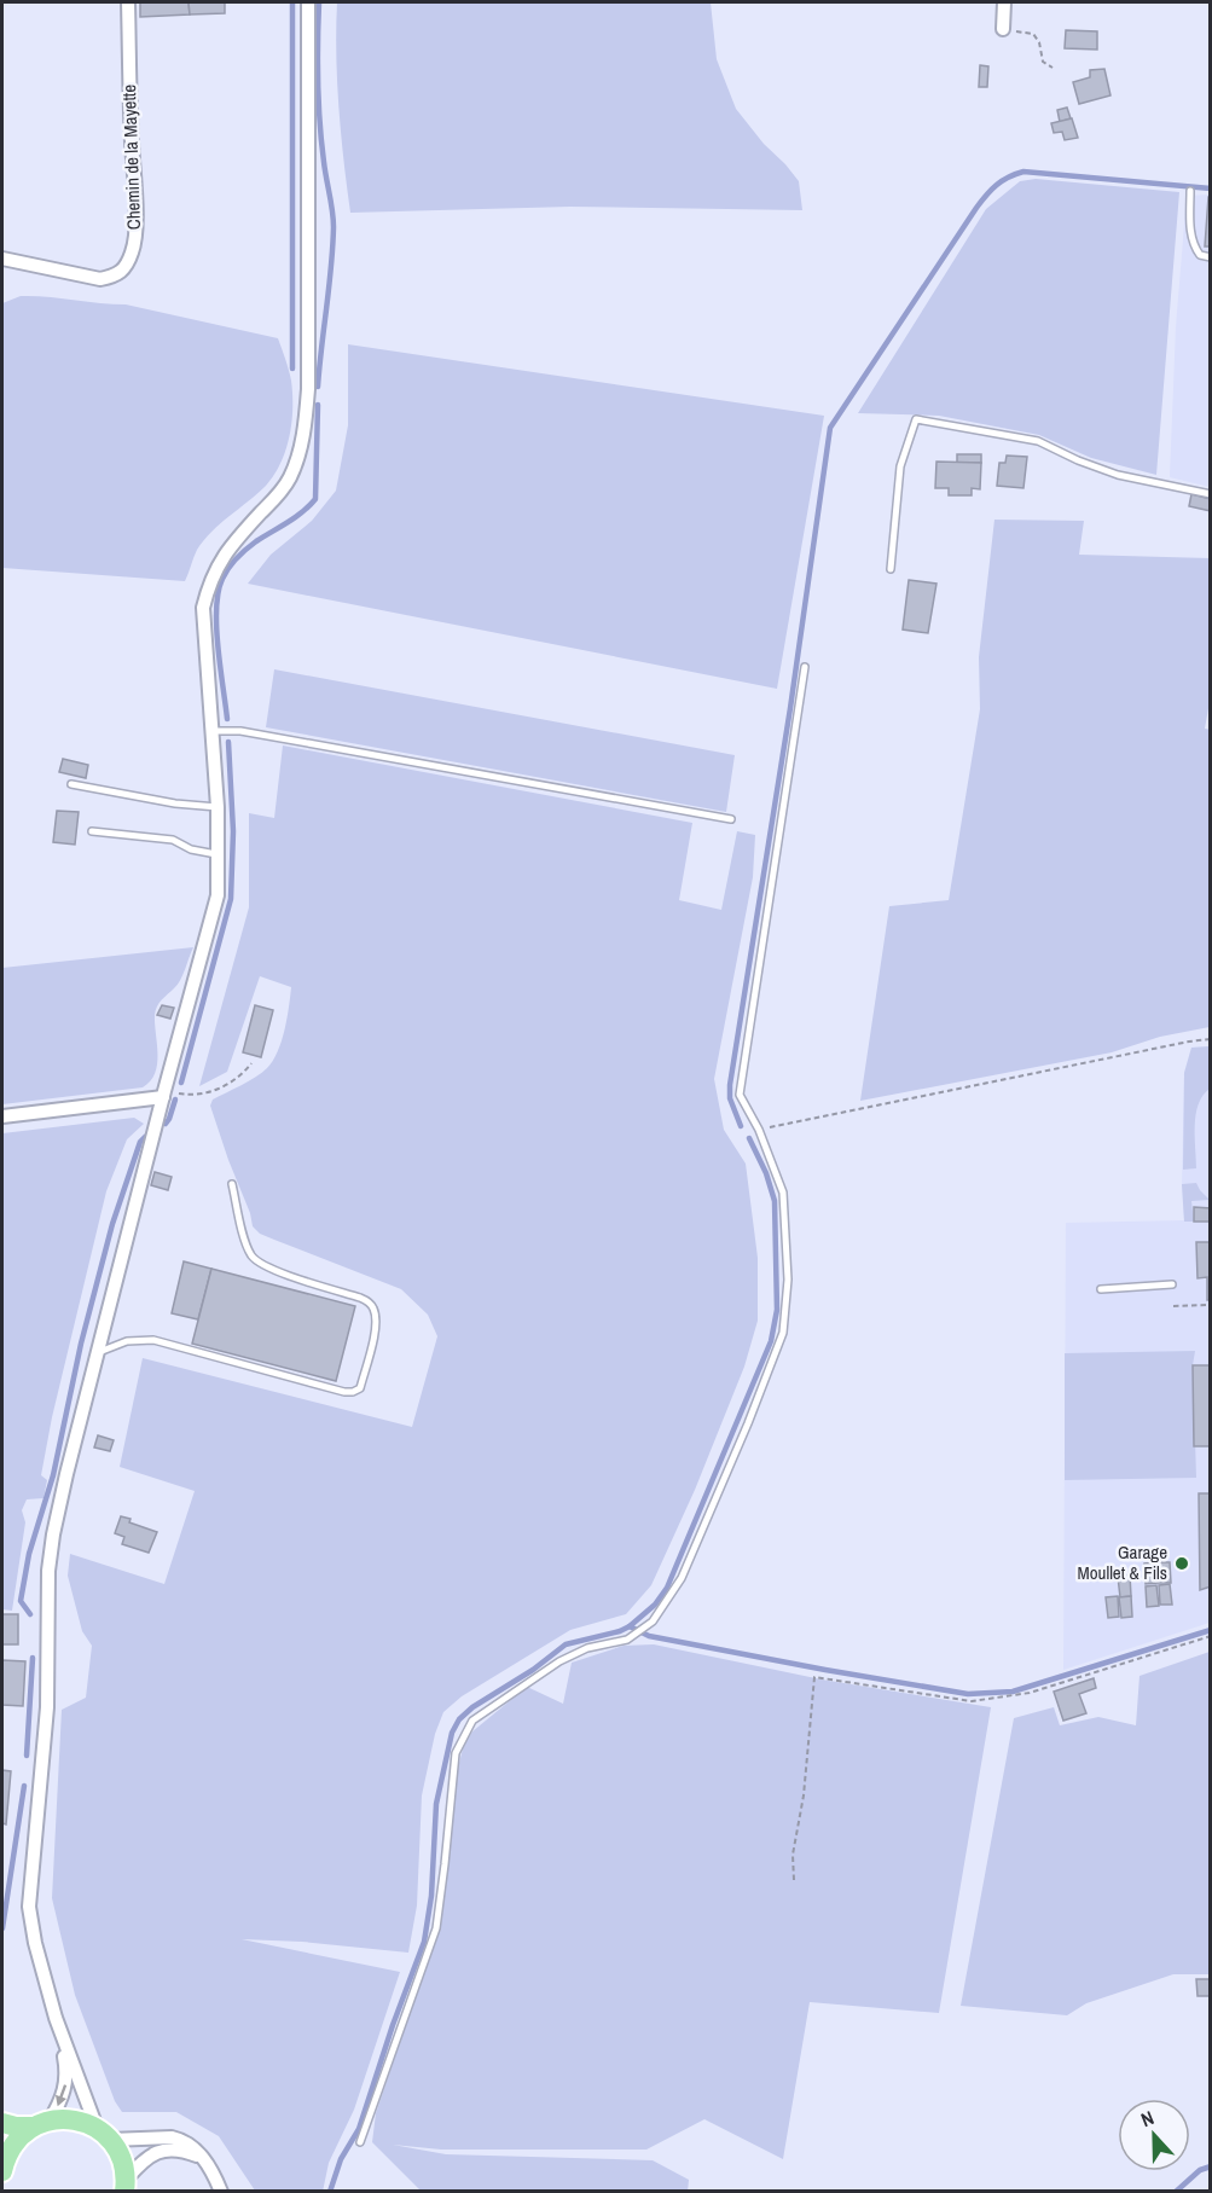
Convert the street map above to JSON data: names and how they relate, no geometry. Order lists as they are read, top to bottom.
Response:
{
  "streets": {
    "street": ["Chemin de la Mayette"]
  },
  "places": ["Garage Moullet & Fils"],
  "north": "top"
}
